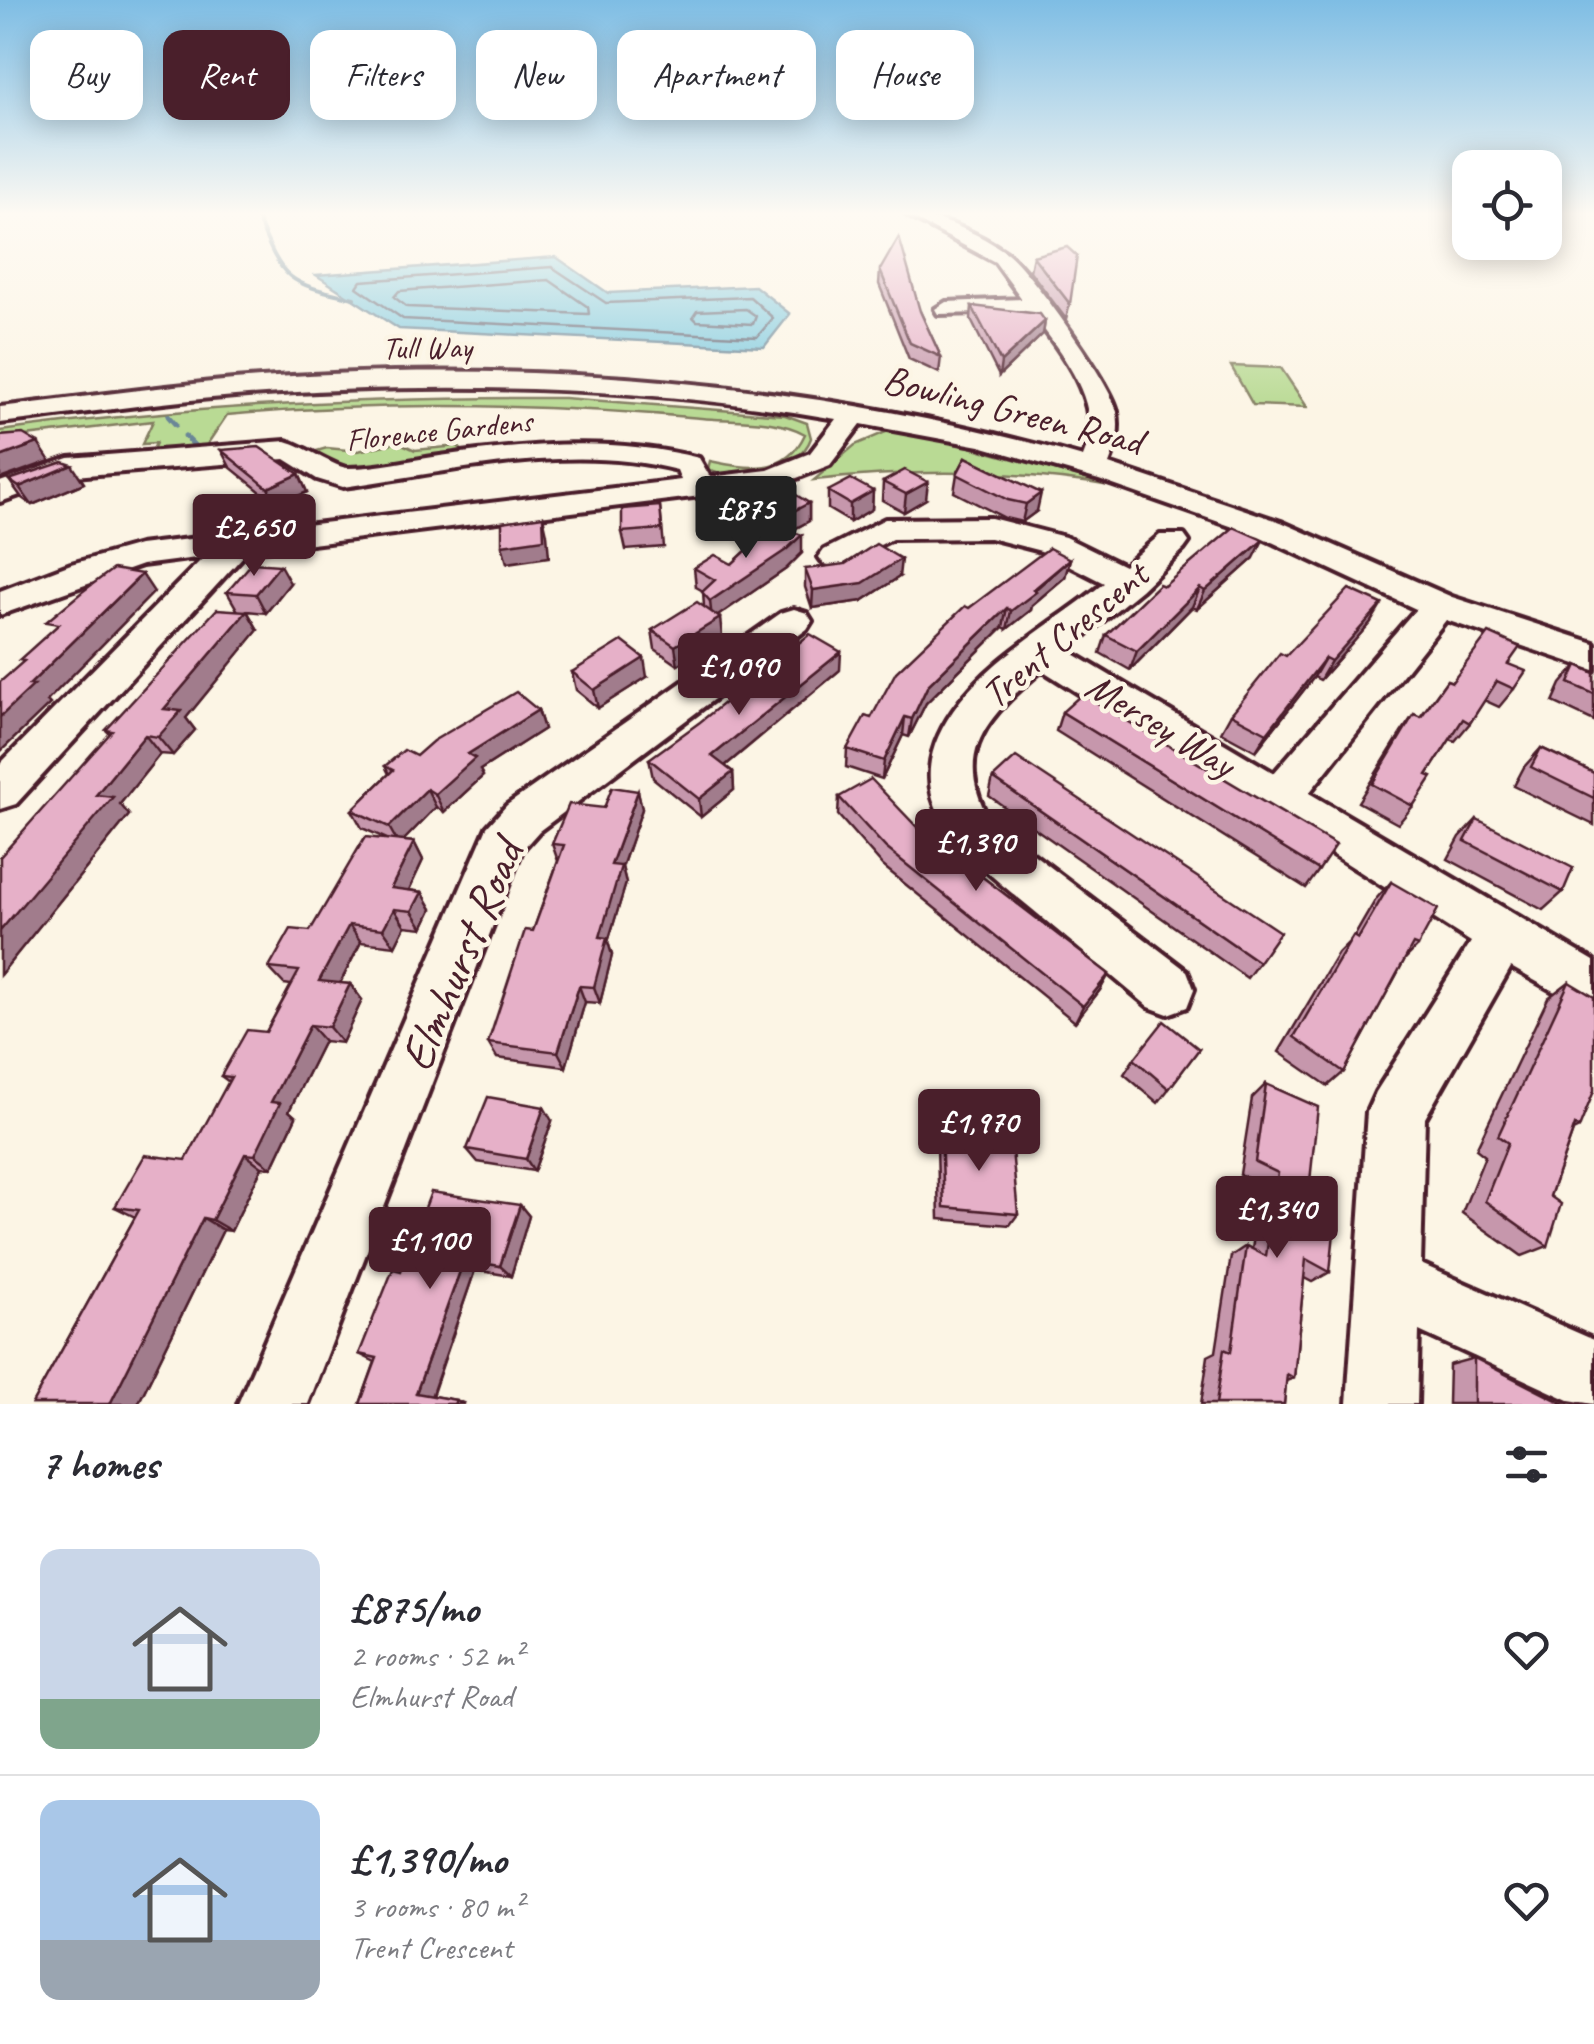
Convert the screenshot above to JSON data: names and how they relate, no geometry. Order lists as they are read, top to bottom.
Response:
{
  "streets": {
    "street": [
      "Tull Way",
      "Bowling Green Road",
      "Florence Gardens",
      "Trent Crescent",
      "Mersey Way",
      "Elmhurst Road"
    ]
  },
  "crossings": [
    ["Tull Way", "Bowling Green Road"],
    ["Bowling Green Road", "Florence Gardens"],
    ["Bowling Green Road", "Mersey Way"],
    ["Trent Crescent", "Mersey Way"]
  ],
  "page": {
    "chip": [
      "Buy",
      "Rent",
      "Filters",
      "New",
      "Apartment",
      "House"
    ],
    "price": [
      "£875",
      "£2,650",
      "£1,090",
      "£1,390",
      "£1,970",
      "£1,340",
      "£1,100"
    ],
    "heading": "7 homes",
    "list": [
      {
        "name": "£875/mo",
        "note": "2 rooms · 52 m² · Elmhurst Road"
      },
      {
        "name": "£1,390/mo",
        "note": "3 rooms · 80 m² · Trent Crescent"
      }
    ]
  }
}
